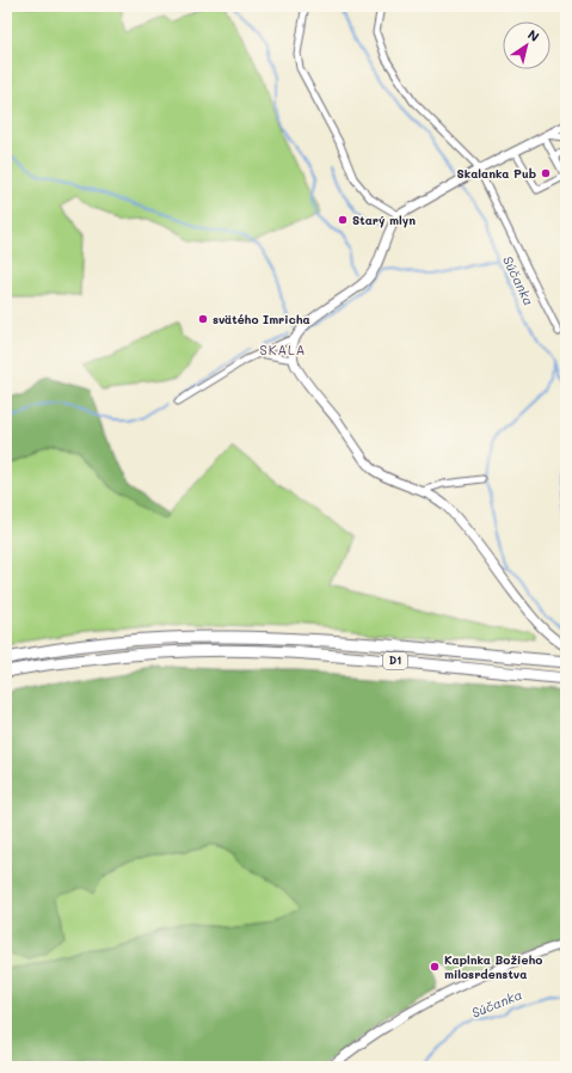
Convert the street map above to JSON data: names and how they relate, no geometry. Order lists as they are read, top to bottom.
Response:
{
  "streets": {
    "highway": ["D1"]
  },
  "districts": ["SKALA"],
  "water": ["Súčanka"],
  "places": [
    "Skalanka Pub",
    "Starý mlyn",
    "svätého Imricha",
    "Kaplnka Božieho milosrdenstva"
  ],
  "north": "top right"
}
